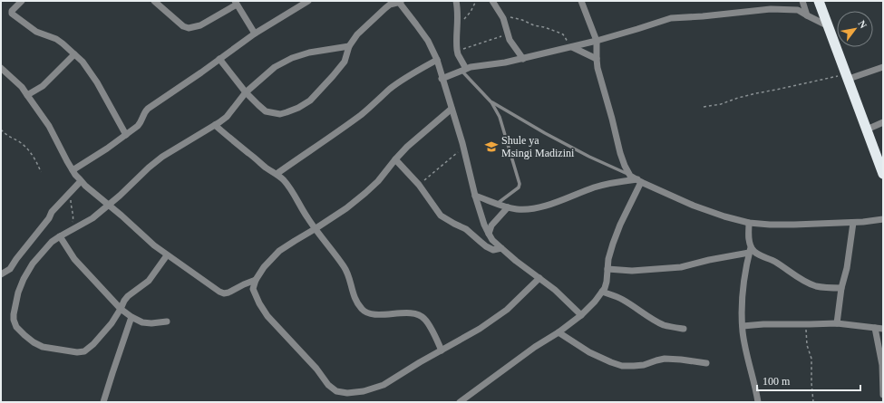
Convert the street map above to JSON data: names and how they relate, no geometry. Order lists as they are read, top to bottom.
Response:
{
  "places": {
    "school or university": ["Shule ya Msingi Madizini"]
  },
  "scale_bar": "100 m",
  "north": "top right"
}
